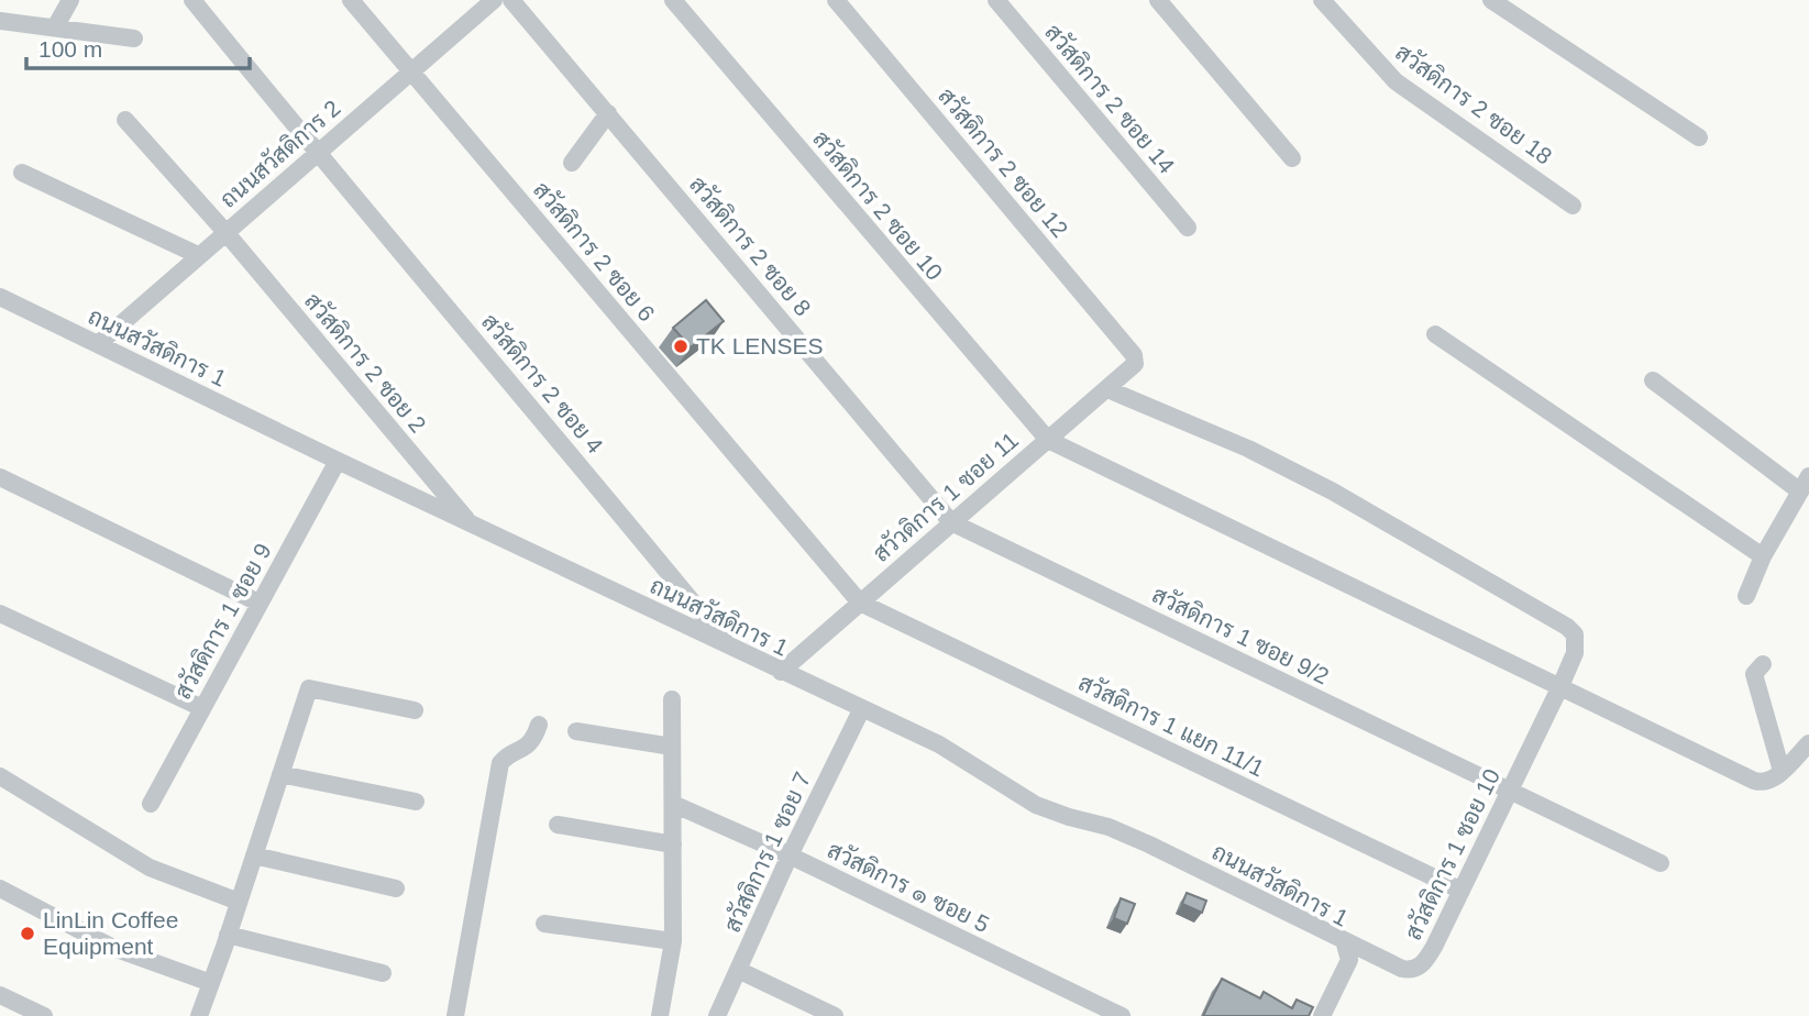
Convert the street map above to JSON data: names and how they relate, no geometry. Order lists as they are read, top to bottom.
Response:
{
  "streets": {
    "street": [
      "สวัสดิการ 2 ซอย 14",
      "สวัสดิการ 2 ซอย 18",
      "ถนนสวัสดิการ 2",
      "สวัสดิการ 2 ซอย 12",
      "สวัสดิการ 2 ซอย 10",
      "สวัสดิการ 2 ซอย 8",
      "สวัสดิการ 2 ซอย 6",
      "ถนนสวัสดิการ 1",
      "สวัสดิการ 2 ซอย 2",
      "สวัสดิการ 2 ซอย 4",
      "สวัวดิการ 1 ซอย 11",
      "สวัสดิการ 1 ซอย 9",
      "สวัสดิการ 1 ซอย 9/2",
      "สวัสดิการ 1 แยก 11/1",
      "สวัสดิการ 1 ซอย 7",
      "สวัสดิการ 1 ซอย 10",
      "สวัสดิการ ๑ ซอย 5"
    ]
  },
  "crossings": [
    ["ถนนสวัสดิการ 2", "สวัสดิการ 2 ซอย 6"],
    ["ถนนสวัสดิการ 2", "ถนนสวัสดิการ 1"],
    ["ถนนสวัสดิการ 2", "สวัสดิการ 2 ซอย 2"],
    ["ถนนสวัสดิการ 2", "สวัสดิการ 2 ซอย 4"],
    ["สวัสดิการ 2 ซอย 12", "สวัวดิการ 1 ซอย 11"],
    ["สวัสดิการ 2 ซอย 10", "สวัวดิการ 1 ซอย 11"],
    ["สวัสดิการ 2 ซอย 8", "สวัวดิการ 1 ซอย 11"],
    ["สวัสดิการ 2 ซอย 8", "สวัสดิการ 1 ซอย 9/2"],
    ["สวัสดิการ 2 ซอย 6", "สวัวดิการ 1 ซอย 11"],
    ["สวัสดิการ 2 ซอย 6", "สวัสดิการ 1 แยก 11/1"],
    ["ถนนสวัสดิการ 1", "สวัสดิการ 2 ซอย 2"],
    ["ถนนสวัสดิการ 1", "สวัสดิการ 2 ซอย 4"],
    ["ถนนสวัสดิการ 1", "สวัวดิการ 1 ซอย 11"],
    ["ถนนสวัสดิการ 1", "สวัสดิการ 1 ซอย 9"],
    ["ถนนสวัสดิการ 1", "สวัสดิการ 1 ซอย 7"],
    ["ถนนสวัสดิการ 1", "สวัสดิการ 1 ซอย 10"],
    ["สวัวดิการ 1 ซอย 11", "สวัสดิการ 1 ซอย 9/2"],
    ["สวัวดิการ 1 ซอย 11", "สวัสดิการ 1 แยก 11/1"],
    ["สวัวดิการ 1 ซอย 11", "สวัสดิการ 1 ซอย 10"],
    ["สวัสดิการ 1 ซอย 9/2", "สวัสดิการ 1 ซอย 10"],
    ["สวัสดิการ 1 แยก 11/1", "สวัสดิการ 1 ซอย 10"],
    ["สวัสดิการ 1 ซอย 7", "สวัสดิการ ๑ ซอย 5"]
  ],
  "places": ["TK LENSES", "LinLin Coffee Equipment"],
  "scale_bar": "100 m"
}
